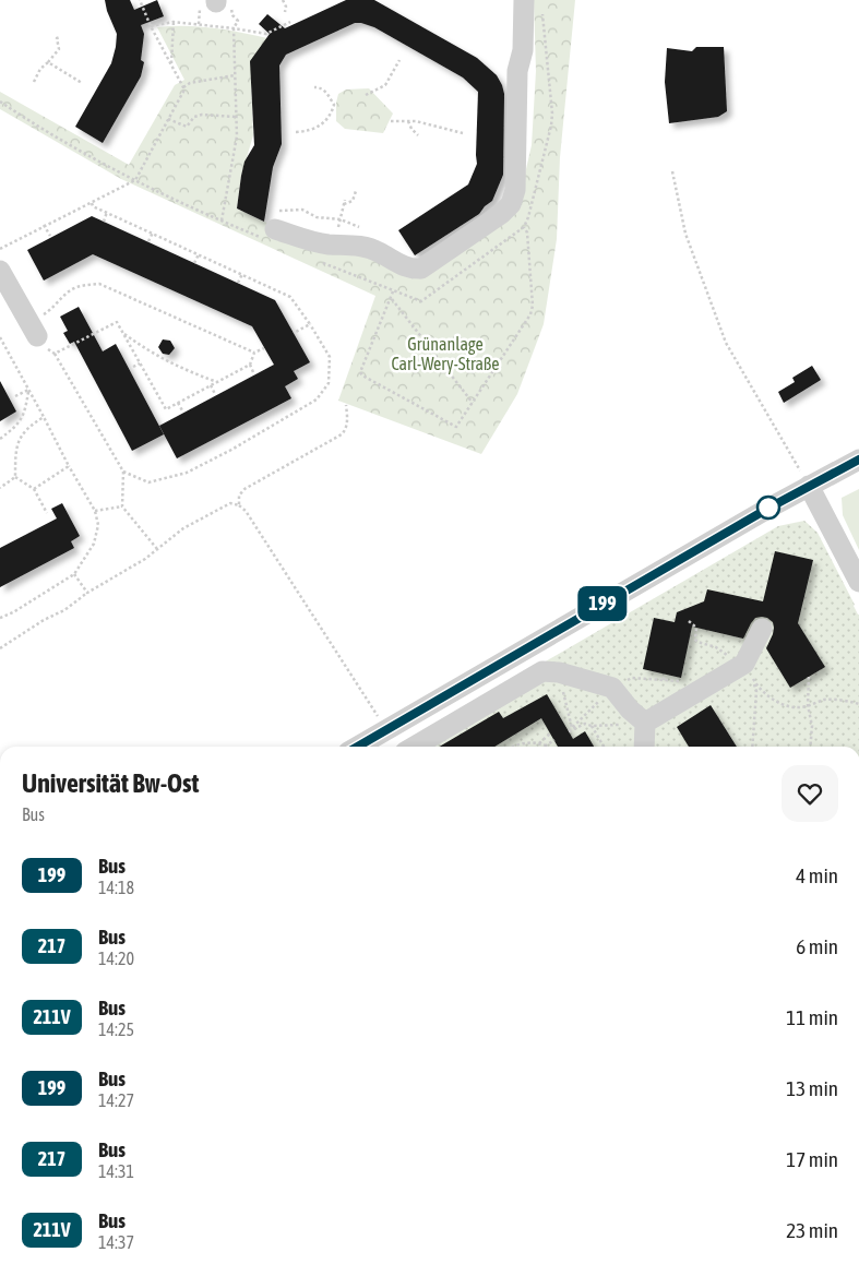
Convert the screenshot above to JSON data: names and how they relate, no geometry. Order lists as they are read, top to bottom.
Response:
{
  "parks": ["Grünanlage Carl-Wery-Straße"],
  "lines": ["bus line 199"],
  "page": {
    "on_map": "199",
    "heading": ["Universität Bw-Ost", "Bus"],
    "list": [
      {
        "mark": "199",
        "name": "Bus",
        "note": "14:18",
        "value": "4 min"
      },
      {
        "mark": "217",
        "name": "Bus",
        "note": "14:20",
        "value": "6 min"
      },
      {
        "mark": "211V",
        "name": "Bus",
        "note": "14:25",
        "value": "11 min"
      },
      {
        "mark": "199",
        "name": "Bus",
        "note": "14:27",
        "value": "13 min"
      },
      {
        "mark": "217",
        "name": "Bus",
        "note": "14:31",
        "value": "17 min"
      },
      {
        "mark": "211V",
        "name": "Bus",
        "note": "14:37",
        "value": "23 min"
      }
    ]
  }
}
